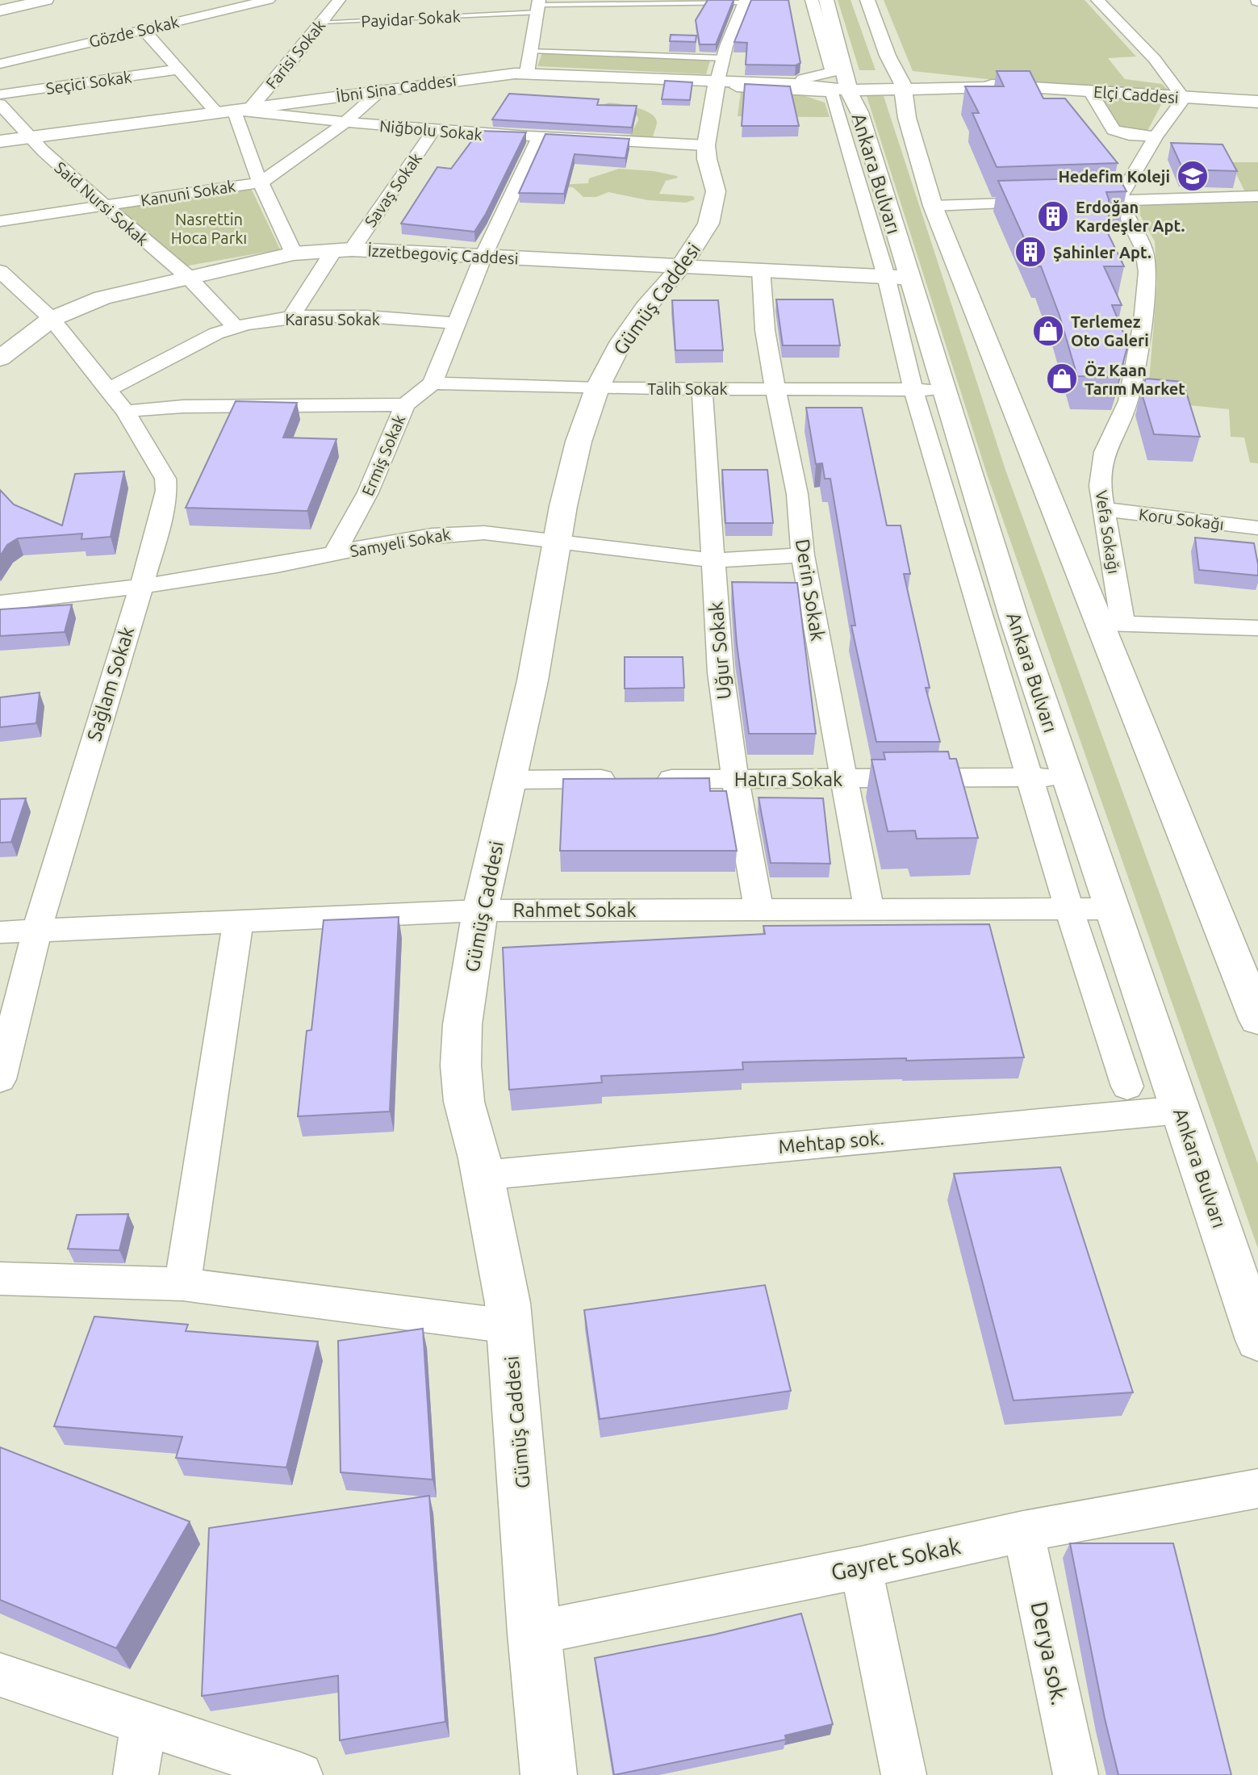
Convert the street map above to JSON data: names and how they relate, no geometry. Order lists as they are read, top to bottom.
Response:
{
  "streets": {
    "street": [
      "Gözde Sokak",
      "Farisi Sokak",
      "Seçici Sokak",
      "İbni Sina Caddesi",
      "Elçi Caddesi",
      "Niğbolu Sokak",
      "Ankara Bulvarı",
      "Savaş Sokak",
      "Kanuni Sokak",
      "Said Nursi Sokak",
      "İzzetbegoviç Caddesi",
      "Gümüş Caddesi",
      "Karasu Sokak",
      "Talih Sokak",
      "Ermiş Sokak",
      "Koru Sokağı",
      "Vefa Sokağı",
      "Samyeli Sokak",
      "Derin Sokak",
      "Uğur Sokak",
      "Sağlam Sokak",
      "Hatıra Sokak",
      "Rahmet Sokak",
      "Mehtap sok.",
      "Gayret Sokak",
      "Derya sok."
    ],
    "lane": ["Payidar Sokak"]
  },
  "crossings": [
    ["Payidar Sokak", "Farisi Sokak"],
    ["Farisi Sokak", "İbni Sina Caddesi"],
    ["Farisi Sokak", "Niğbolu Sokak"],
    ["İbni Sina Caddesi", "Elçi Caddesi"],
    ["İbni Sina Caddesi", "Niğbolu Sokak"],
    ["İbni Sina Caddesi", "Ankara Bulvarı"],
    ["İbni Sina Caddesi", "Said Nursi Sokak"],
    ["İbni Sina Caddesi", "Gümüş Caddesi"],
    ["Niğbolu Sokak", "Savaş Sokak"],
    ["Niğbolu Sokak", "Gümüş Caddesi"],
    ["Ankara Bulvarı", "İzzetbegoviç Caddesi"],
    ["Ankara Bulvarı", "Talih Sokak"],
    ["Ankara Bulvarı", "Hatıra Sokak"],
    ["Ankara Bulvarı", "Rahmet Sokak"],
    ["Ankara Bulvarı", "Mehtap sok."],
    ["Savaş Sokak", "İzzetbegoviç Caddesi"],
    ["Savaş Sokak", "Karasu Sokak"],
    ["Kanuni Sokak", "Said Nursi Sokak"],
    ["Said Nursi Sokak", "İzzetbegoviç Caddesi"],
    ["Said Nursi Sokak", "Karasu Sokak"],
    ["İzzetbegoviç Caddesi", "Gümüş Caddesi"],
    ["İzzetbegoviç Caddesi", "Derin Sokak"],
    ["İzzetbegoviç Caddesi", "Sağlam Sokak"],
    ["Gümüş Caddesi", "Talih Sokak"],
    ["Gümüş Caddesi", "Samyeli Sokak"],
    ["Gümüş Caddesi", "Hatıra Sokak"],
    ["Gümüş Caddesi", "Rahmet Sokak"],
    ["Gümüş Caddesi", "Mehtap sok."],
    ["Gümüş Caddesi", "Gayret Sokak"],
    ["Karasu Sokak", "Sağlam Sokak"],
    ["Talih Sokak", "Ermiş Sokak"],
    ["Talih Sokak", "Derin Sokak"],
    ["Talih Sokak", "Uğur Sokak"],
    ["Ermiş Sokak", "Samyeli Sokak"],
    ["Koru Sokağı", "Vefa Sokağı"],
    ["Samyeli Sokak", "Derin Sokak"],
    ["Samyeli Sokak", "Uğur Sokak"],
    ["Samyeli Sokak", "Sağlam Sokak"],
    ["Derin Sokak", "Hatıra Sokak"],
    ["Derin Sokak", "Rahmet Sokak"],
    ["Uğur Sokak", "Hatıra Sokak"],
    ["Uğur Sokak", "Rahmet Sokak"],
    ["Sağlam Sokak", "Rahmet Sokak"],
    ["Gayret Sokak", "Derya sok."]
  ],
  "parks": ["Nasrettin Hoca Parkı"],
  "places": {
    "school or university": ["Hedefim Koleji"],
    "building": ["Erdoğan Kardeşler Apt.", "Şahinler Apt."],
    "shop": ["Terlemez Oto Galeri", "Öz Kaan Tarım Market"]
  }
}
